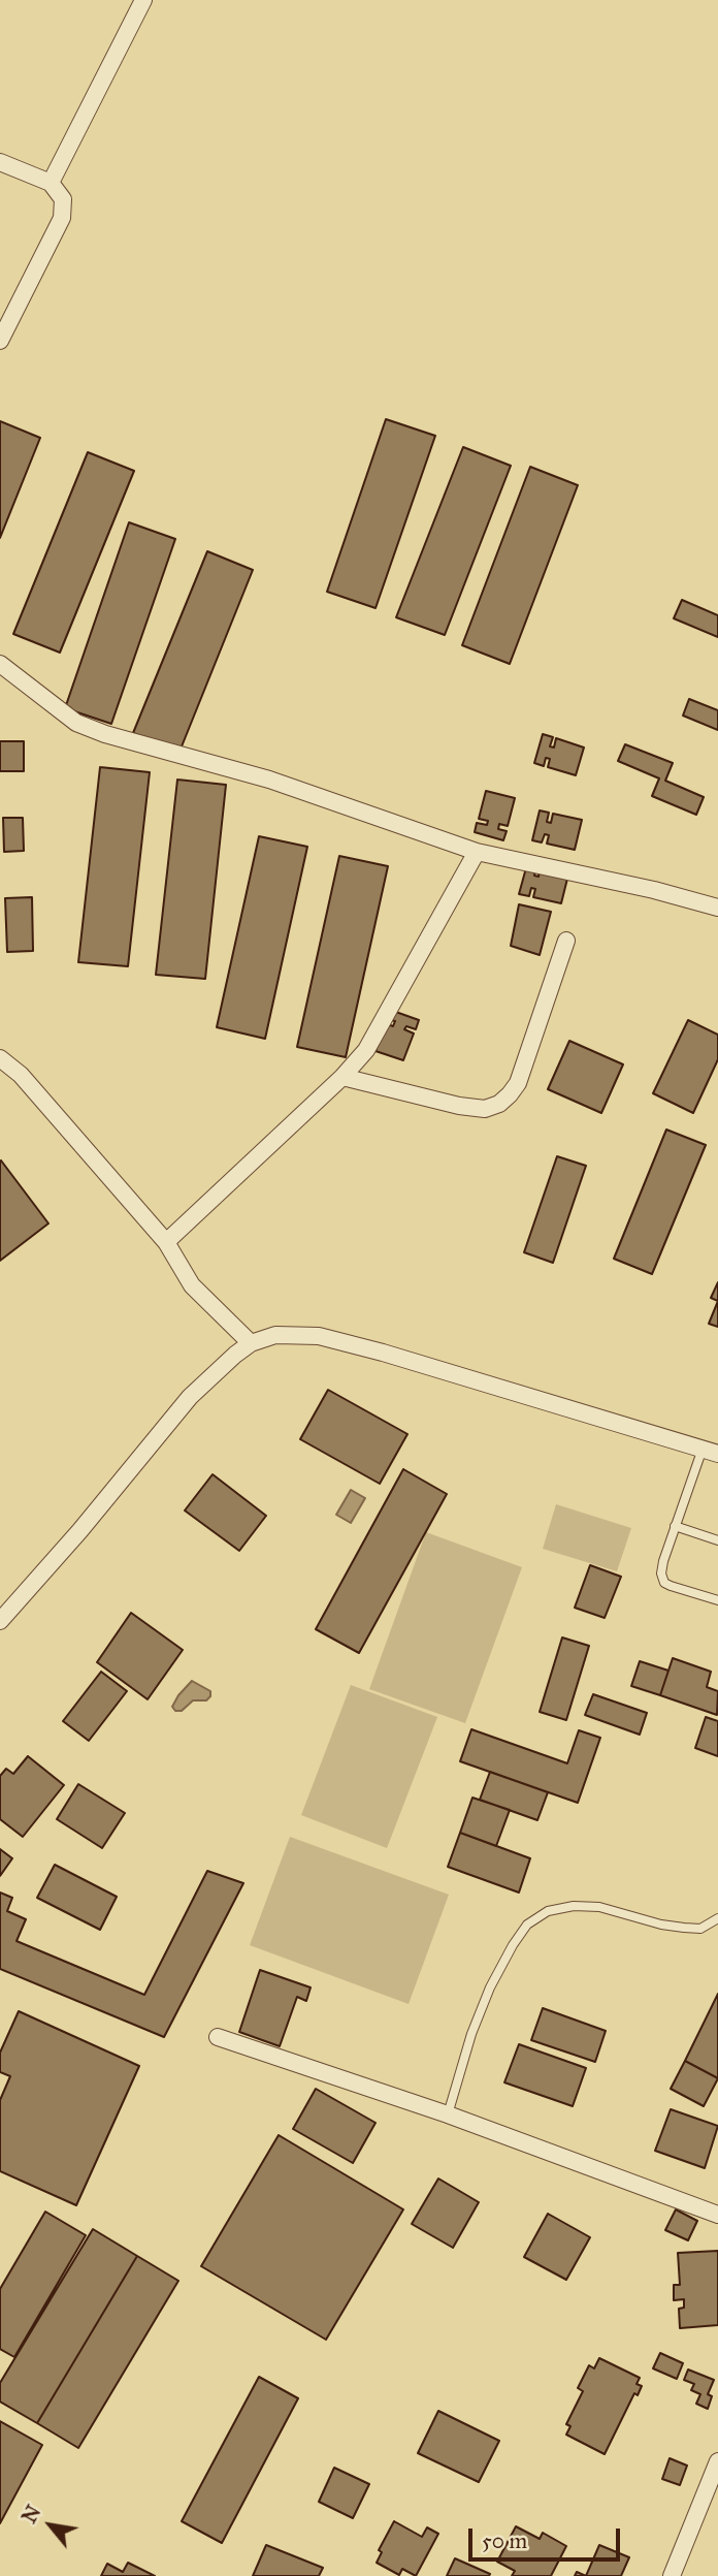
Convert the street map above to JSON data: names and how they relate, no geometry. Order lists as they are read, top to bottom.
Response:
{
  "scale_bar": "50 m",
  "north": "top left"
}
